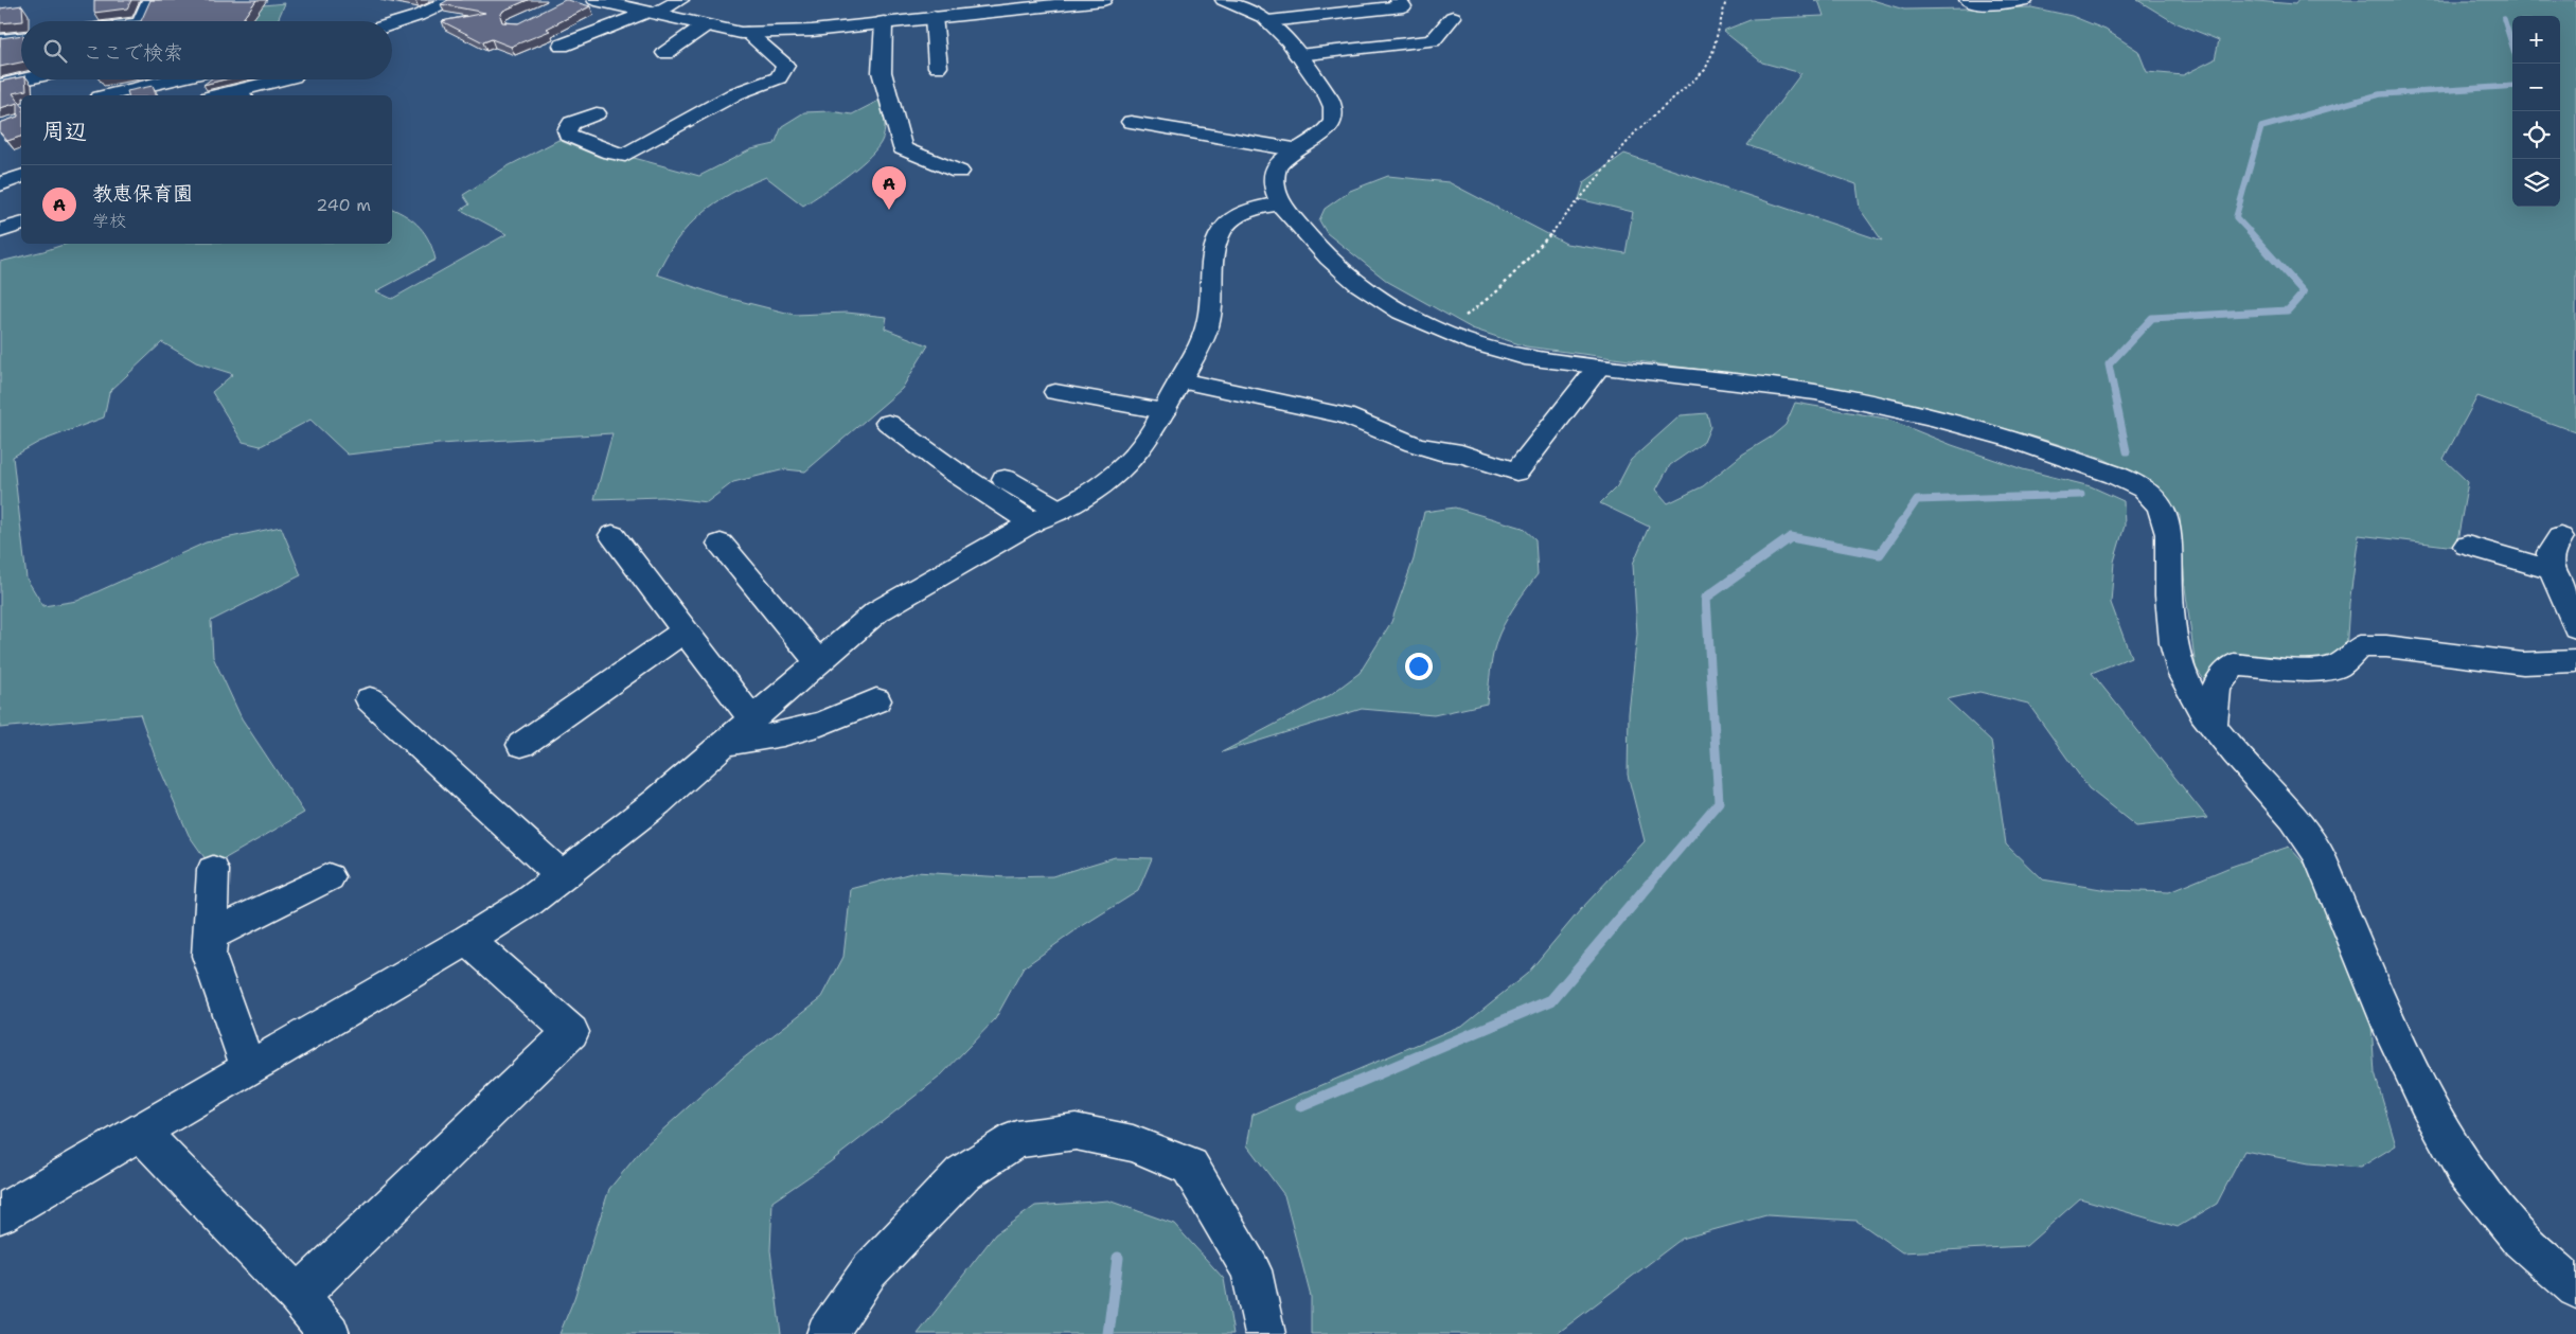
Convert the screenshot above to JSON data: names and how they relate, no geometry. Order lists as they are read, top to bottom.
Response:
{
  "page": {
    "map_buttons": ["+", "−"],
    "search": "ここで検索",
    "heading": "周辺",
    "list": [
      {
        "mark": "A",
        "name": "教恵保育園",
        "note": "学校",
        "value": "240 m"
      }
    ],
    "pins": "A"
  }
}
